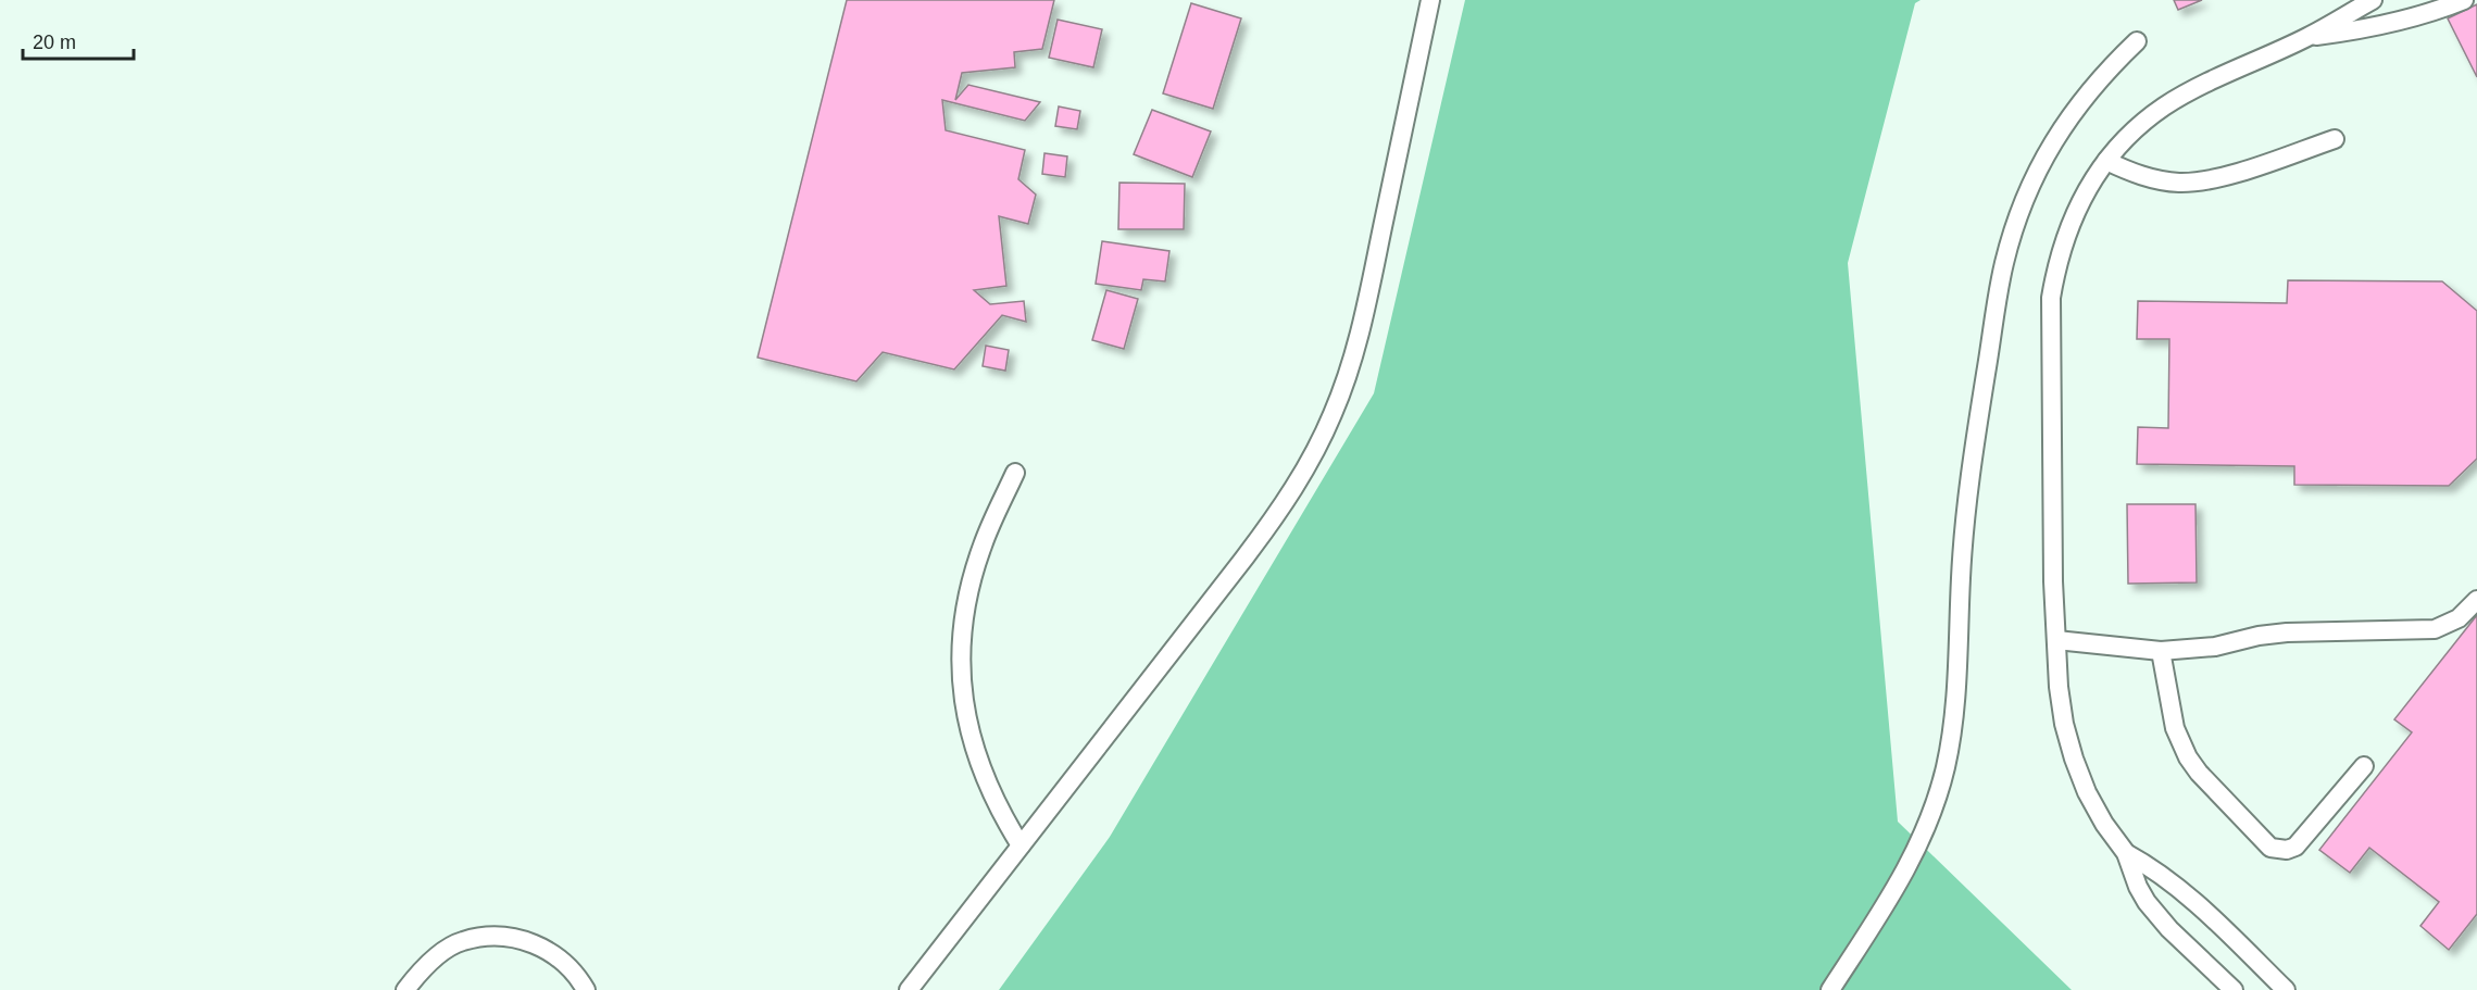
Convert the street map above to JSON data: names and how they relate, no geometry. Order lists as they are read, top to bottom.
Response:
{
  "scale_bar": "20 m"
}
